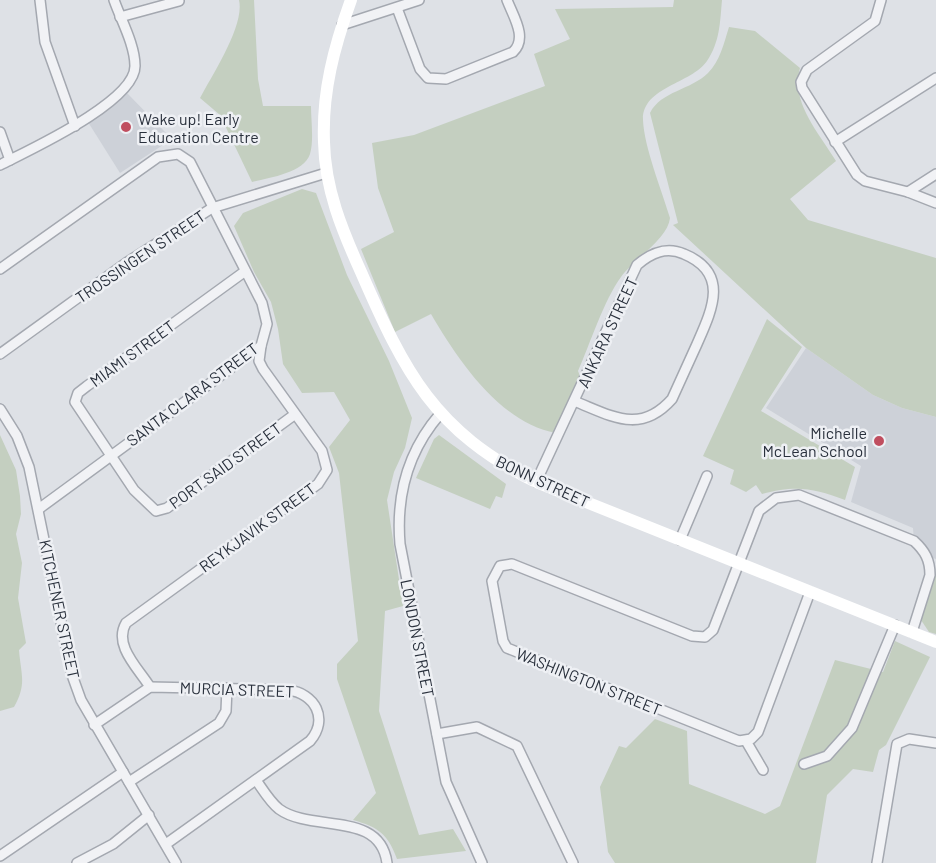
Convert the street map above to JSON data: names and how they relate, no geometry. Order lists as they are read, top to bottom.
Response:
{
  "streets": {
    "street": [
      "TROSSINGEN STREET",
      "ANKARA STREET",
      "MIAMI STREET",
      "SANTA CLARA STREET",
      "PORT SAID STREET",
      "BONN STREET",
      "REYKJAVIK STREET",
      "KITCHENER STREET",
      "LONDON STREET",
      "WASHINGTON STREET",
      "MURCIA STREET"
    ]
  },
  "crossings": [
    ["TROSSINGEN STREET", "SANTA CLARA STREET"],
    ["TROSSINGEN STREET", "BONN STREET"],
    ["ANKARA STREET", "BONN STREET"],
    ["MIAMI STREET", "SANTA CLARA STREET"],
    ["MIAMI STREET", "PORT SAID STREET"],
    ["SANTA CLARA STREET", "PORT SAID STREET"],
    ["SANTA CLARA STREET", "REYKJAVIK STREET"],
    ["SANTA CLARA STREET", "KITCHENER STREET"],
    ["PORT SAID STREET", "REYKJAVIK STREET"],
    ["BONN STREET", "LONDON STREET"],
    ["BONN STREET", "WASHINGTON STREET"],
    ["REYKJAVIK STREET", "MURCIA STREET"],
    ["KITCHENER STREET", "MURCIA STREET"]
  ],
  "places": ["Wake up! Early Education Centre", "Michelle McLean School"]
}
